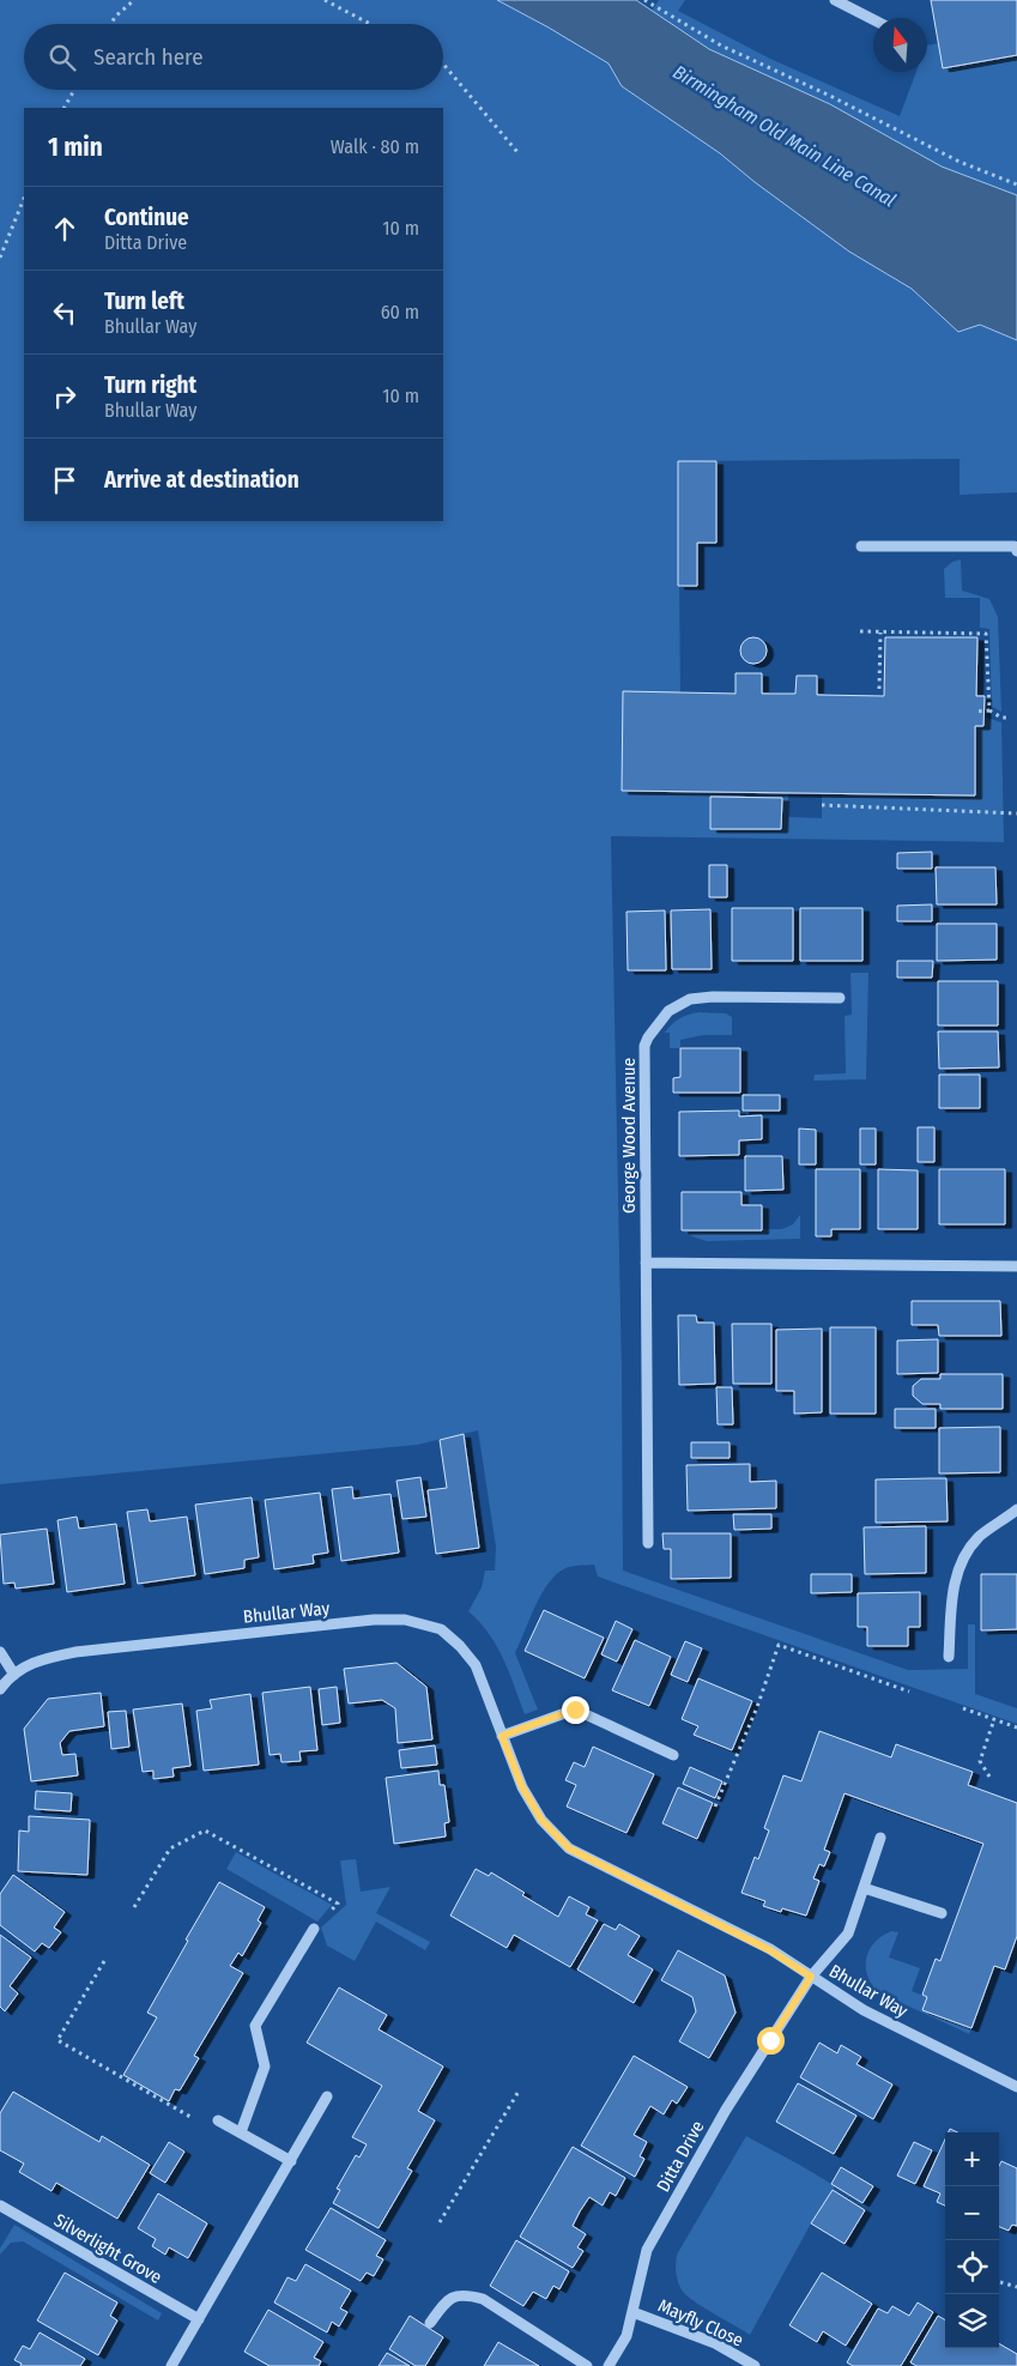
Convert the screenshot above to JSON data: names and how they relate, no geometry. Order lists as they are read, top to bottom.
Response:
{
  "streets": {
    "street": [
      "George Wood Avenue",
      "Bhullar Way",
      "Ditta Drive",
      "Silverlight Grove",
      "Mayfly Close"
    ]
  },
  "crossings": [
    ["Bhullar Way", "Ditta Drive"],
    ["Ditta Drive", "Mayfly Close"]
  ],
  "water": ["Birmingham Old Main Line Canal"],
  "north": "top",
  "page": {
    "search": "Search here",
    "heading": ["1 min", "Walk · 80 m"],
    "list": [
      ["Continue", "Ditta Drive", "10 m"],
      ["Turn left", "Bhullar Way", "60 m"],
      ["Turn right", "Bhullar Way", "10 m"],
      "Arrive at destination"
    ],
    "map_buttons": ["+", "−"]
  }
}
